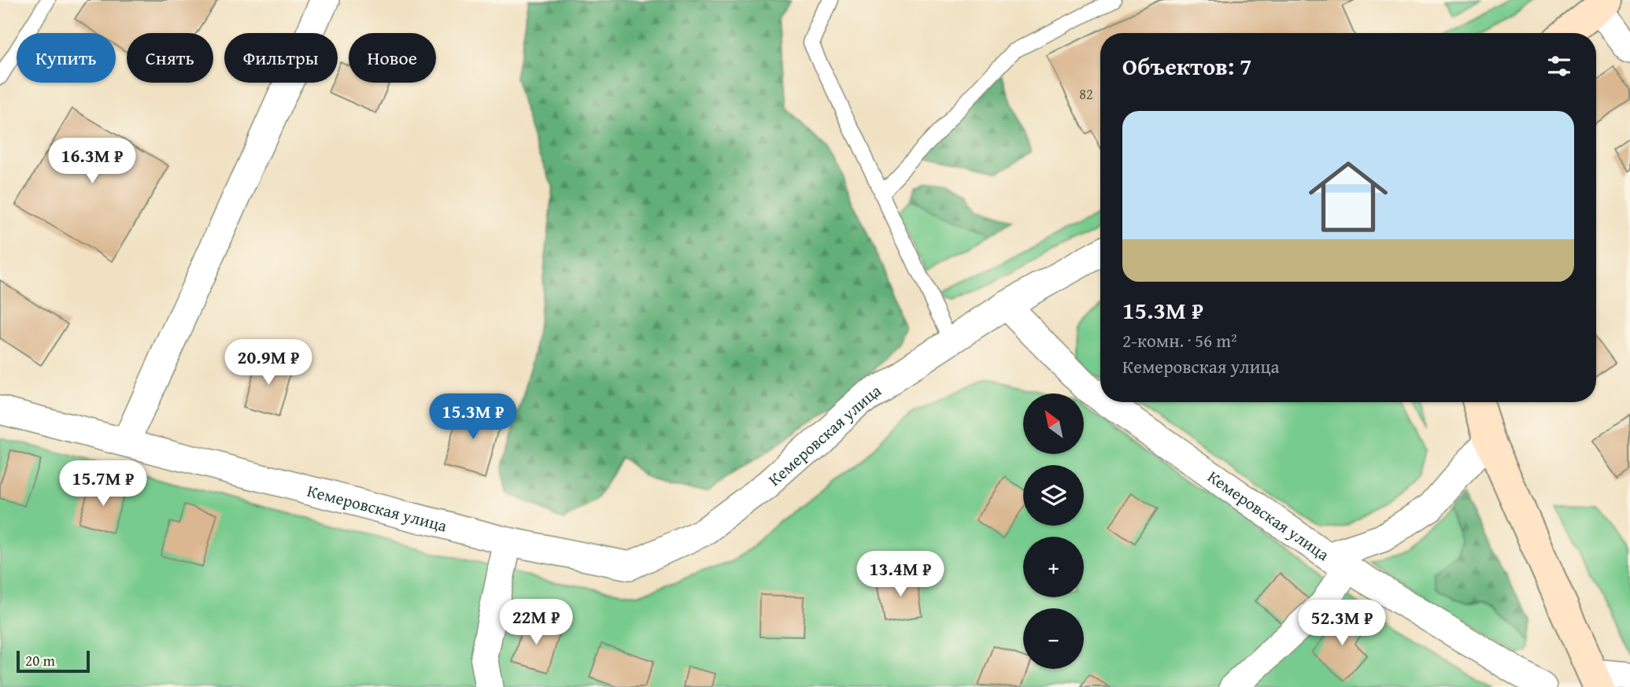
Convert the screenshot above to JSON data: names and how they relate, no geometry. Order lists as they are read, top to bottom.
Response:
{
  "streets": {
    "street": ["Кемеровская улица"]
  },
  "house_numbers": ["82"],
  "scale_bar": "20 m",
  "north": "top left",
  "page": {
    "chip": [
      "Купить",
      "Снять",
      "Фильтры",
      "Новое"
    ],
    "heading": "Объектов: 7",
    "list": [
      {
        "name": "15.3M ₽",
        "note": "2-комн. · 56 m² · Кемеровская улица"
      }
    ],
    "price": [
      "16.3M ₽",
      "20.9M ₽",
      "15.3M ₽",
      "15.7M ₽",
      "13.4M ₽",
      "22M ₽",
      "52.3M ₽"
    ],
    "map_buttons": ["+", "−"],
    "scale": "20 m"
  }
}
